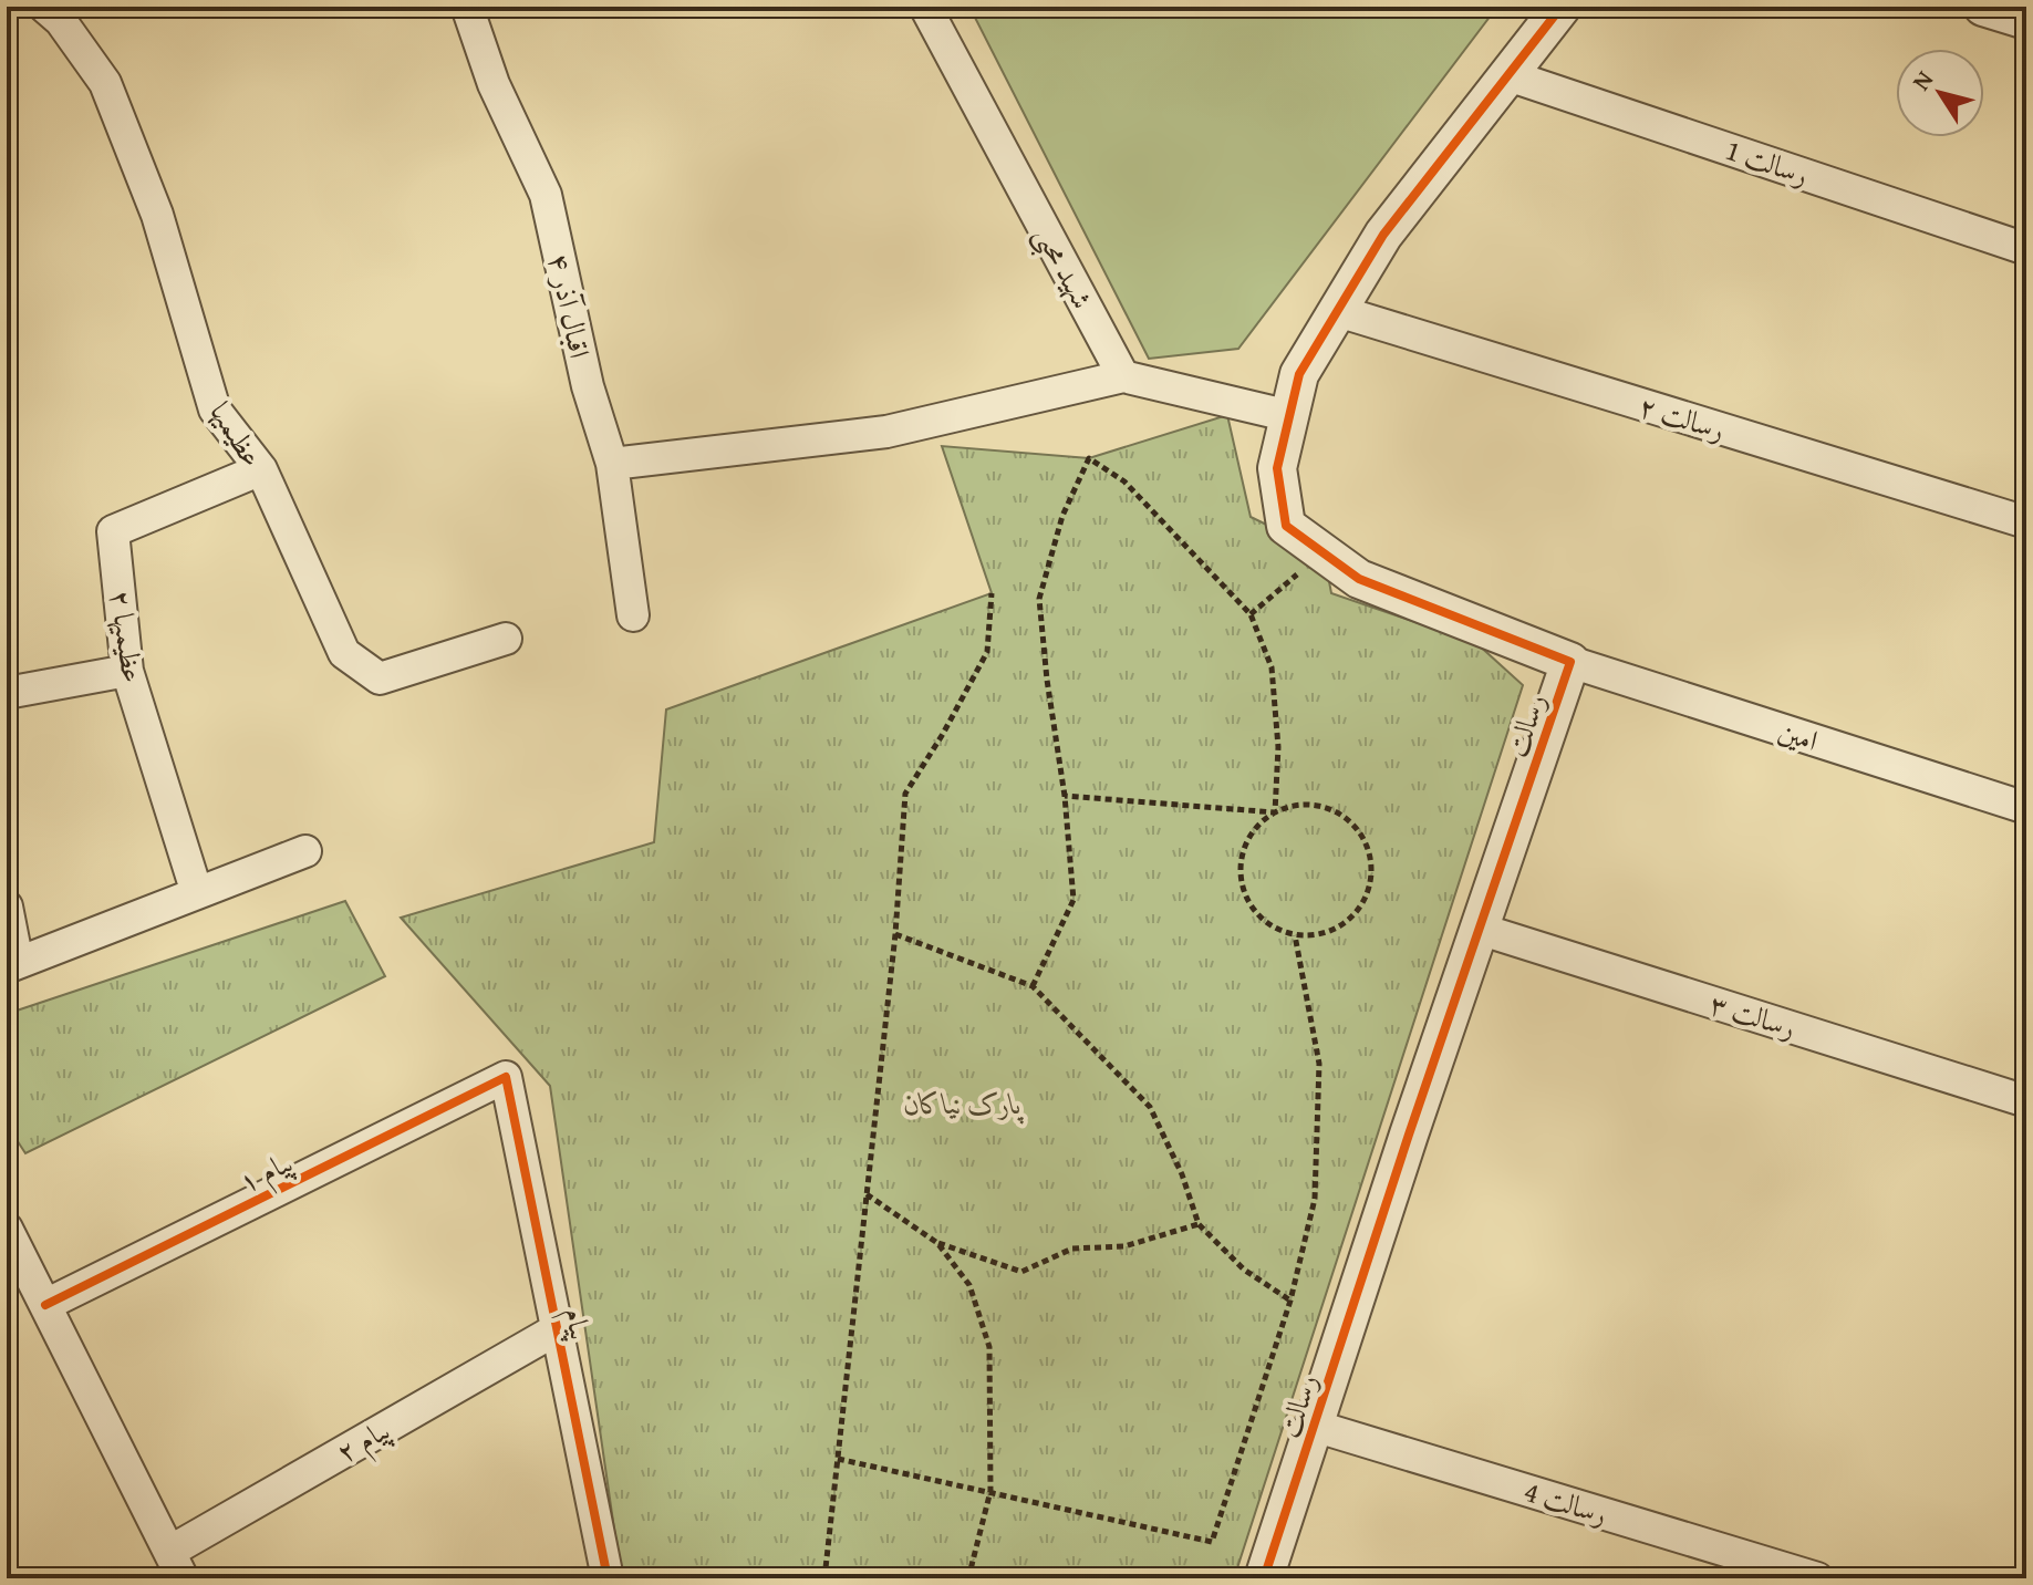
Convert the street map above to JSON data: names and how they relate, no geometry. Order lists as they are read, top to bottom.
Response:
{
  "streets": {
    "street": [
      "رسالت 1",
      "شهید محبی",
      "اقبال آذر ۴",
      "رسالت ۲",
      "عظیمیها",
      "عظیمیها ۲",
      "رسالت",
      "امین",
      "رسالت ۳",
      "پیام ۱",
      "پیام",
      "پیام ۲",
      "رسالت 4"
    ]
  },
  "crossings": [
    ["رسالت 1", "رسالت"],
    ["رسالت ۲", "رسالت"],
    ["عظیمیها", "عظیمیها ۲"],
    ["رسالت", "امین"],
    ["رسالت", "رسالت ۳"],
    ["رسالت", "رسالت 4"],
    ["پیام ۱", "پیام"],
    ["پیام", "پیام ۲"]
  ],
  "parks": ["پارک نیاکان"],
  "north": "top left"
}
